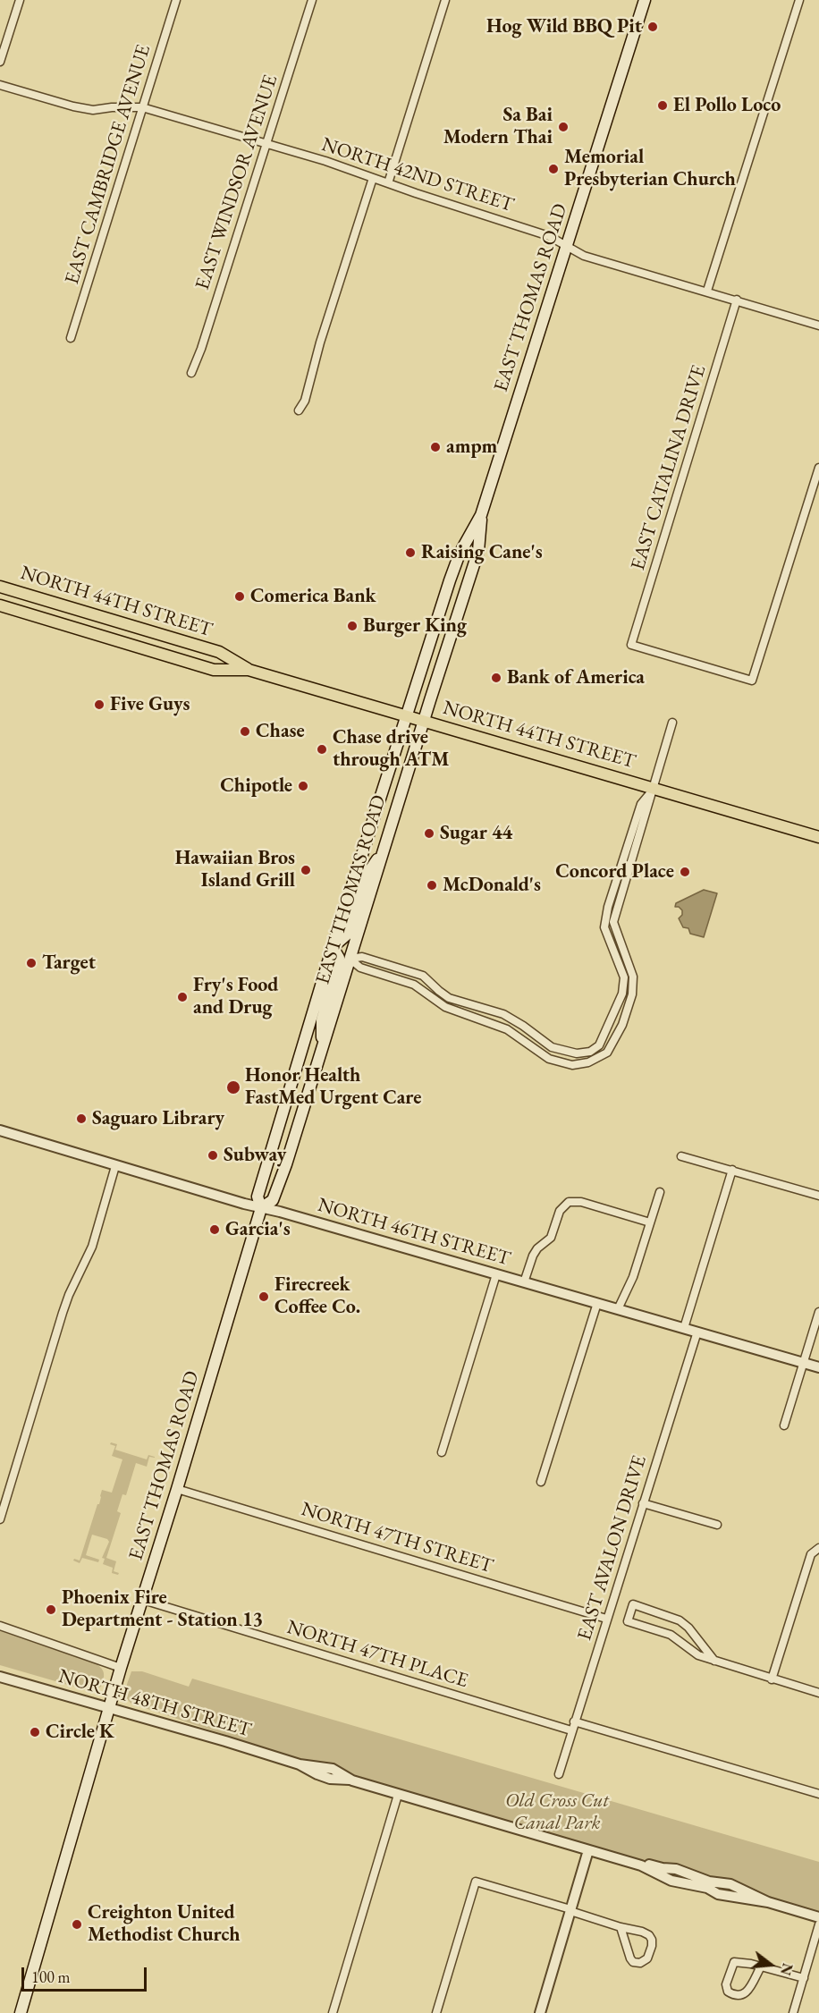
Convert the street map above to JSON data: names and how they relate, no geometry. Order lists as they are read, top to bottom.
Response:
{
  "streets": {
    "main road": ["EAST THOMAS ROAD", "NORTH 44TH STREET"],
    "street": [
      "EAST CAMBRIDGE AVENUE",
      "NORTH 42ND STREET",
      "EAST WINDSOR AVENUE",
      "EAST CATALINA DRIVE",
      "NORTH 46TH STREET",
      "NORTH 47TH STREET",
      "EAST AVALON DRIVE",
      "NORTH 47TH PLACE",
      "NORTH 48TH STREET"
    ]
  },
  "crossings": [
    ["EAST CAMBRIDGE AVENUE", "NORTH 42ND STREET"],
    ["NORTH 42ND STREET", "EAST WINDSOR AVENUE"],
    ["NORTH 42ND STREET", "EAST THOMAS ROAD"],
    ["NORTH 42ND STREET", "EAST CATALINA DRIVE"],
    ["EAST THOMAS ROAD", "NORTH 44TH STREET"],
    ["EAST THOMAS ROAD", "NORTH 46TH STREET"],
    ["EAST THOMAS ROAD", "NORTH 47TH STREET"],
    ["EAST THOMAS ROAD", "NORTH 47TH PLACE"],
    ["EAST THOMAS ROAD", "NORTH 48TH STREET"],
    ["NORTH 46TH STREET", "EAST AVALON DRIVE"],
    ["NORTH 47TH STREET", "EAST AVALON DRIVE"],
    ["EAST AVALON DRIVE", "NORTH 47TH PLACE"]
  ],
  "parks": ["Old Cross Cut Canal Park"],
  "places": [
    "Hog Wild BBQ Pit",
    "El Pollo Loco",
    "Sa Bai Modern Thai",
    "Memorial Presbyterian Church",
    "ampm",
    "Raising Cane's",
    "Comerica Bank",
    "Burger King",
    "Bank of America",
    "Five Guys",
    "Chase",
    "Chase drive through ATM",
    "Chipotle",
    "Sugar 44",
    "Hawaiian Bros Island Grill",
    "Concord Place",
    "McDonald's",
    "Target",
    "Fry's Food and Drug",
    "Honor Health FastMed Urgent Care",
    "Saguaro Library",
    "Subway",
    "Garcia's",
    "Firecreek Coffee Co.",
    "Phoenix Fire Department - Station 13",
    "Circle K",
    "Creighton United Methodist Church"
  ],
  "scale_bar": "100 m",
  "north": "right"
}
